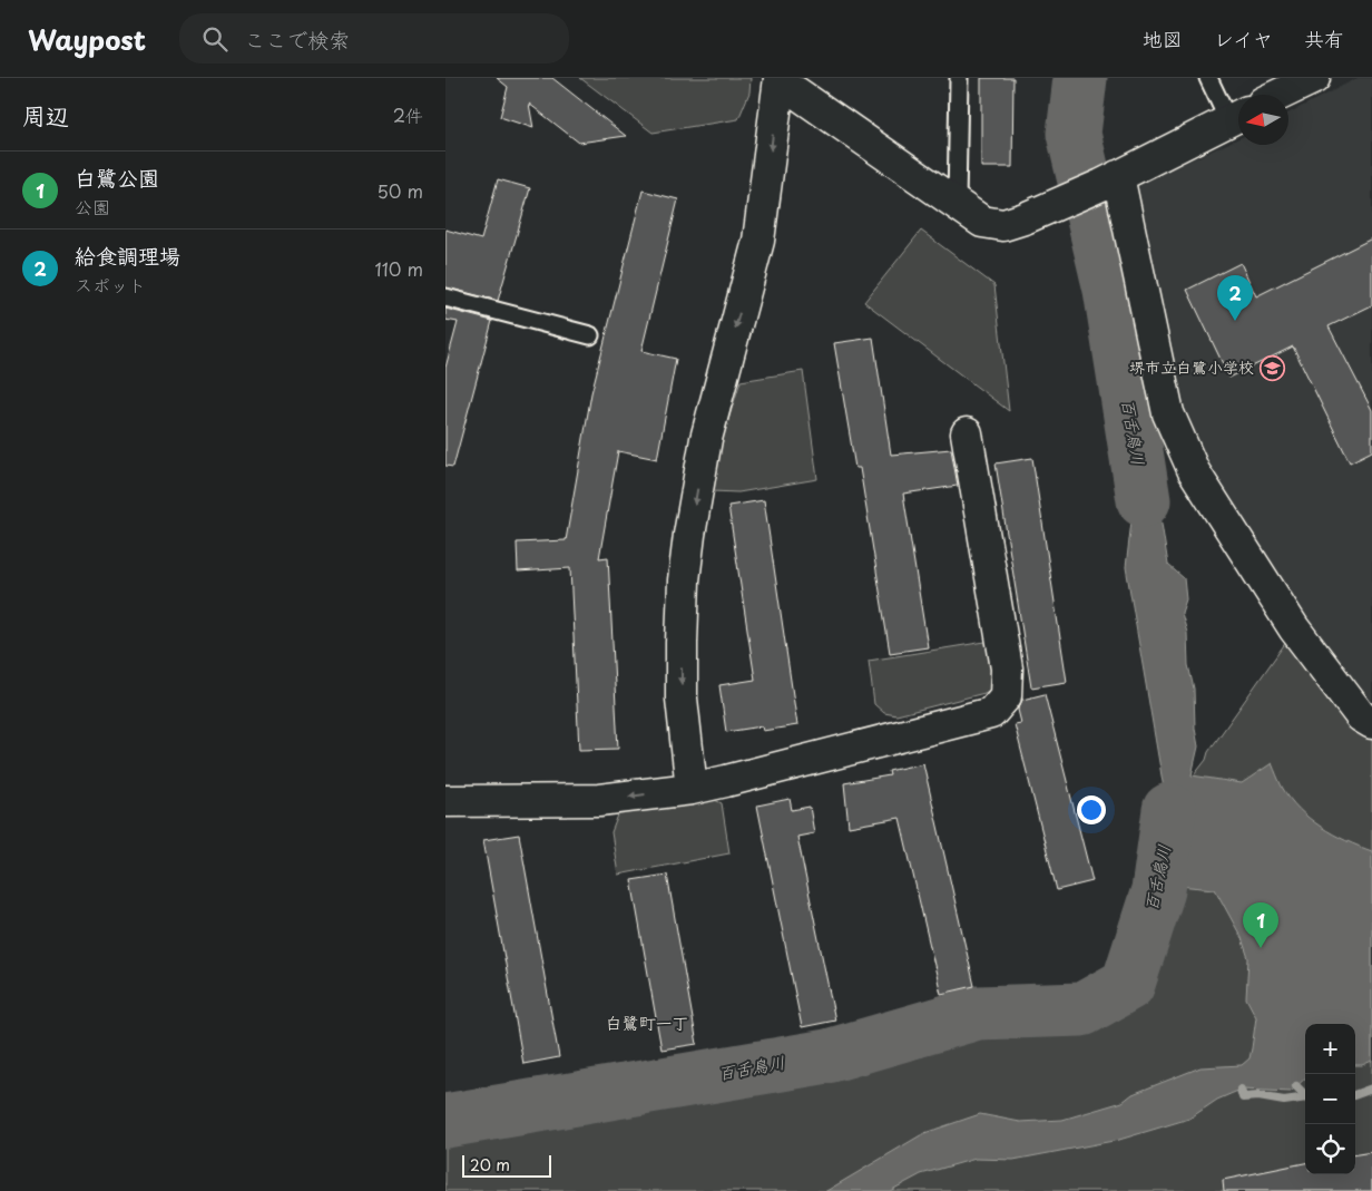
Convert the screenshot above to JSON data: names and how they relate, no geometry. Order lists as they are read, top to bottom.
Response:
{
  "districts": ["白鷺町一丁"],
  "water": ["百舌鳥川"],
  "places": {
    "school or university": ["堺市立白鷺小学校"]
  },
  "scale_bar": "20 m",
  "north": "left",
  "page": {
    "header": "Waypost",
    "search": "ここで検索",
    "nav": ["地図", "レイヤ", "共有"],
    "heading": ["周辺", "2件"],
    "list": [
      {
        "mark": "1",
        "name": "白鷺公園",
        "note": "公園",
        "value": "50 m"
      },
      {
        "mark": "2",
        "name": "給食調理場",
        "note": "スポット",
        "value": "110 m"
      }
    ],
    "pins": ["2", "1"],
    "map_buttons": ["+", "−"],
    "scale": "20 m"
  }
}
